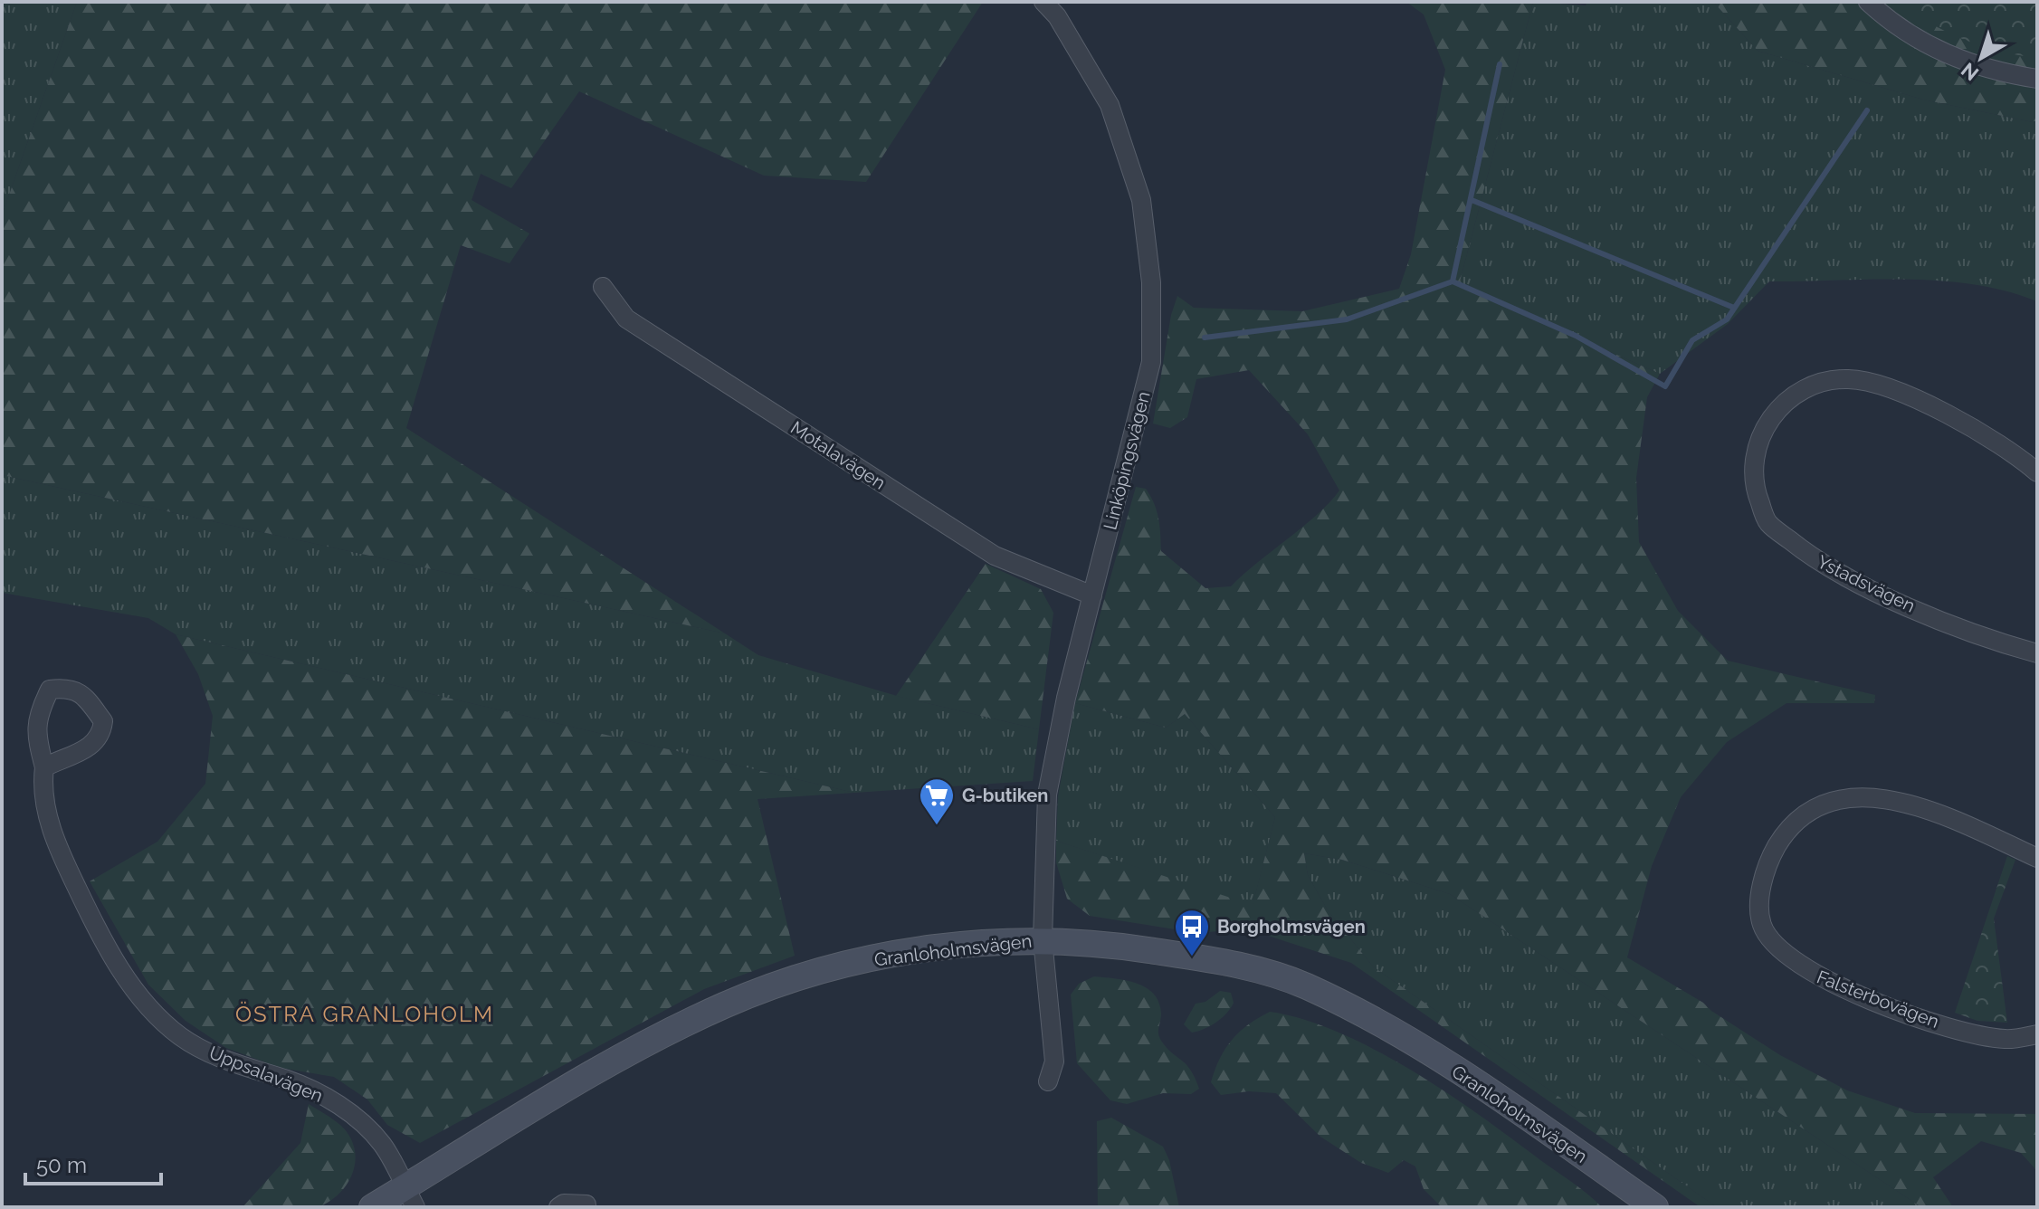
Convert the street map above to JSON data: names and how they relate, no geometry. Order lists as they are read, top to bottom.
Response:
{
  "streets": {
    "street": [
      "Motalavägen",
      "Linköpingsvägen",
      "Ystadsvägen",
      "Granloholmsvägen",
      "Falsterbovägen",
      "Uppsalavägen"
    ]
  },
  "crossings": [
    ["Motalavägen", "Linköpingsvägen"],
    ["Linköpingsvägen", "Granloholmsvägen"],
    ["Granloholmsvägen", "Uppsalavägen"]
  ],
  "districts": ["ÖSTRA GRANLOHOLM"],
  "places": {
    "supermarket": ["G-butiken"],
    "bus stop": ["Borgholmsvägen"]
  },
  "scale_bar": "50 m",
  "north": "bottom left"
}
